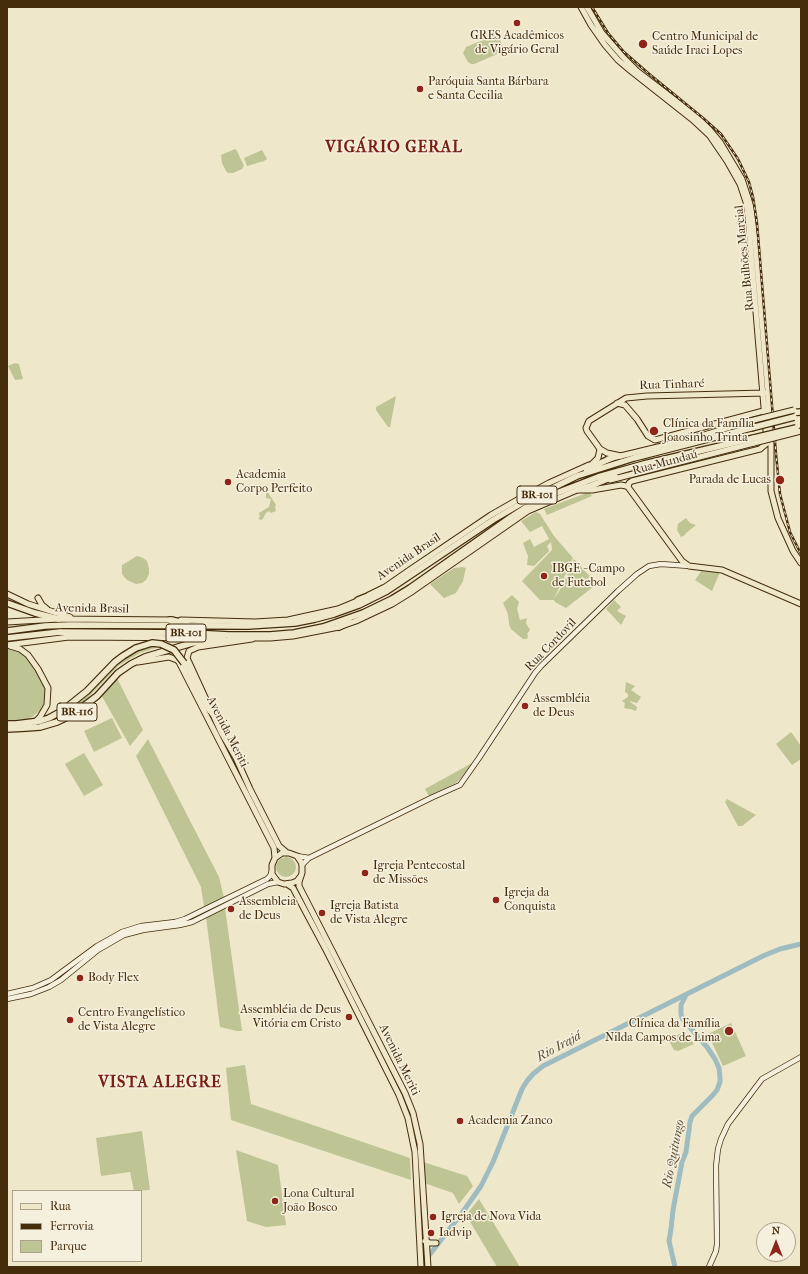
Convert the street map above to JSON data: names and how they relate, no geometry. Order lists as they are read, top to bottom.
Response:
{
  "streets": {
    "highway": ["BR-101", "Avenida Brasil", "BR-116"],
    "main road": [
      "Rua Bulhões Marcial",
      "Rua Tinharé",
      "Rua Mundaú",
      "Rua Cordovil",
      "Avenida Meriti"
    ]
  },
  "crossings": [
    ["Rua Bulhões Marcial", "Rua Tinharé"],
    ["Rua Bulhões Marcial", "Rua Mundaú"],
    ["Rua Mundaú", "Avenida Brasil"],
    ["BR-101", "Avenida Brasil"],
    ["Avenida Brasil", "BR-116"],
    ["Rua Cordovil", "Avenida Meriti"],
    ["BR-116", "Avenida Meriti"]
  ],
  "districts": ["VIGÁRIO GERAL", "VISTA ALEGRE"],
  "water": ["Rio Irajá", "Rio Quitungo"],
  "places": [
    "GRES Acadêmicos de Vigário Geral",
    "Centro Municipal de Saúde Iraci Lopes",
    "Paróquia Santa Bárbara e Santa Cecilia",
    "Clínica da Família Joaosinho Trinta",
    "Parada de Lucas",
    "Academia Corpo Perfeito",
    "IBGE - Campo de Futebol",
    "Assembléia de Deus",
    "Igreja Pentecostal de Missões",
    "Igreja da Conquista",
    "Assembleia de Deus",
    "Igreja Batista de Vista Alegre",
    "Body Flex",
    "Assembléia de Deus Vitória em Cristo",
    "Centro Evangelístico de Vista Alegre",
    "Clínica da Família Nilda Campos de Lima",
    "Academia Zanco",
    "Lona Cultural João Bosco",
    "Igreja de Nova Vida",
    "Iadvip"
  ],
  "legend": ["Rua", "Ferrovia", "Parque"],
  "north": "top"
}
